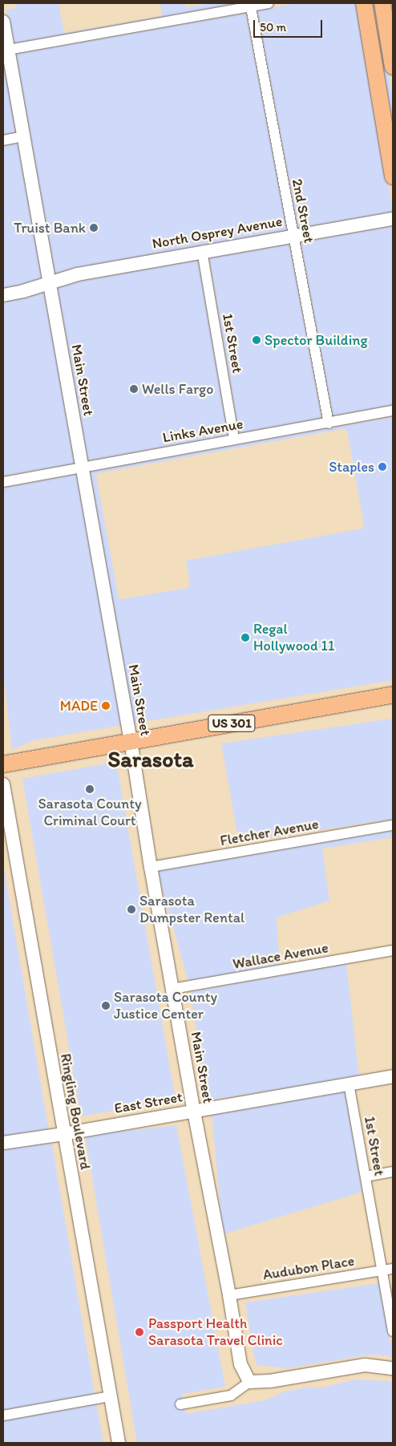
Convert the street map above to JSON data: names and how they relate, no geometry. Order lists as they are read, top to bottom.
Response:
{
  "streets": {
    "main road": ["US 301"],
    "street": [
      "2nd Street",
      "North Osprey Avenue",
      "1st Street",
      "Main Street",
      "Links Avenue",
      "Fletcher Avenue",
      "Wallace Avenue",
      "East Street",
      "Ringling Boulevard",
      "Audubon Place"
    ]
  },
  "crossings": [
    ["2nd Street", "North Osprey Avenue"],
    ["2nd Street", "Links Avenue"],
    ["North Osprey Avenue", "1st Street"],
    ["North Osprey Avenue", "Main Street"],
    ["1st Street", "Links Avenue"],
    ["1st Street", "East Street"],
    ["1st Street", "Audubon Place"],
    ["Main Street", "Links Avenue"],
    ["Main Street", "US 301"],
    ["Main Street", "Fletcher Avenue"],
    ["Main Street", "Wallace Avenue"],
    ["Main Street", "East Street"],
    ["Main Street", "Audubon Place"],
    ["East Street", "Ringling Boulevard"]
  ],
  "districts": ["Sarasota"],
  "places": [
    "Truist Bank",
    "Spector Building",
    "Wells Fargo",
    "Staples",
    "Regal Hollywood 11",
    "MADE",
    "Sarasota County Criminal Court",
    "Sarasota Dumpster Rental",
    "Sarasota County Justice Center",
    "Passport Health Sarasota Travel Clinic"
  ],
  "scale_bar": "50 m"
}
